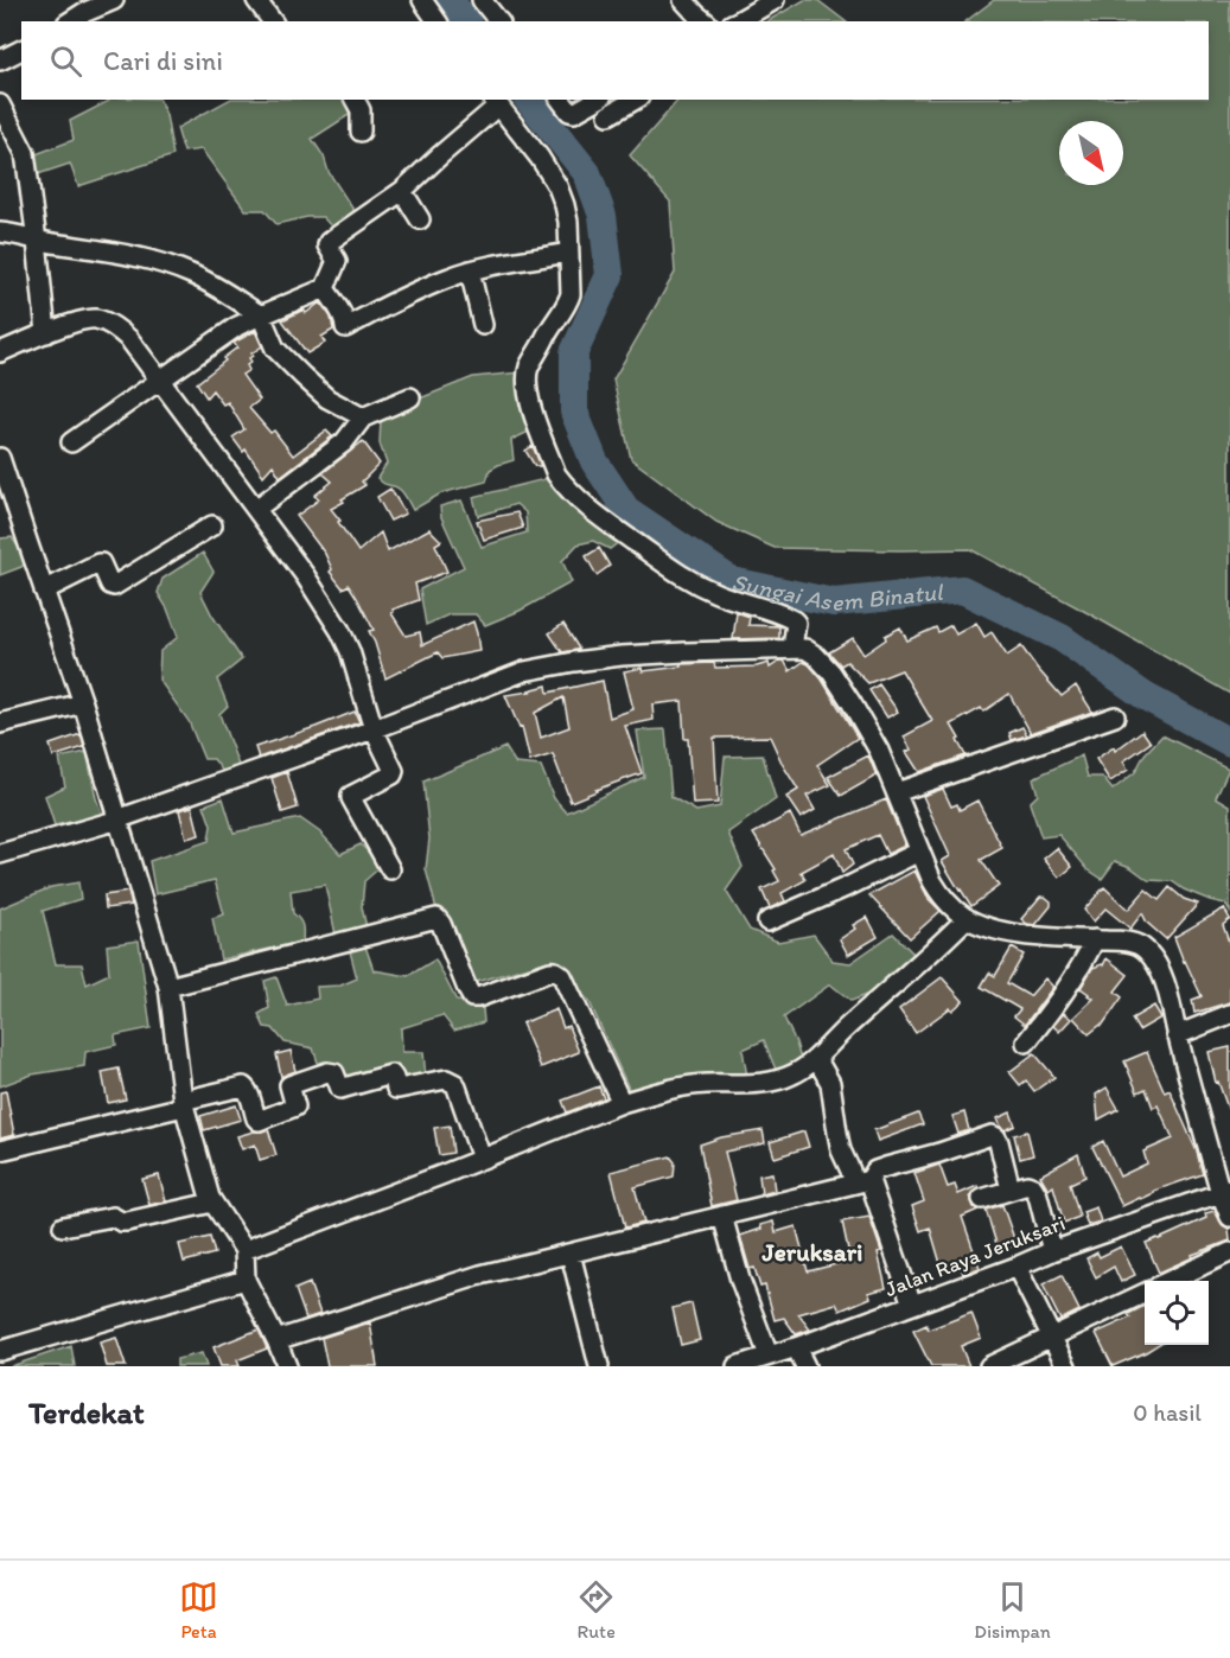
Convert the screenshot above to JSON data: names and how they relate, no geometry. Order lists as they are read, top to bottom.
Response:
{
  "streets": {
    "street": ["Jalan Raya Jeruksari"]
  },
  "districts": ["Jeruksari"],
  "water": ["Sungai Asem Binatul"],
  "north": "bottom right",
  "page": {
    "search": "Cari di sini",
    "heading": ["Terdekat", "0 hasil"],
    "nav": ["Peta", "Rute", "Disimpan"]
  }
}
